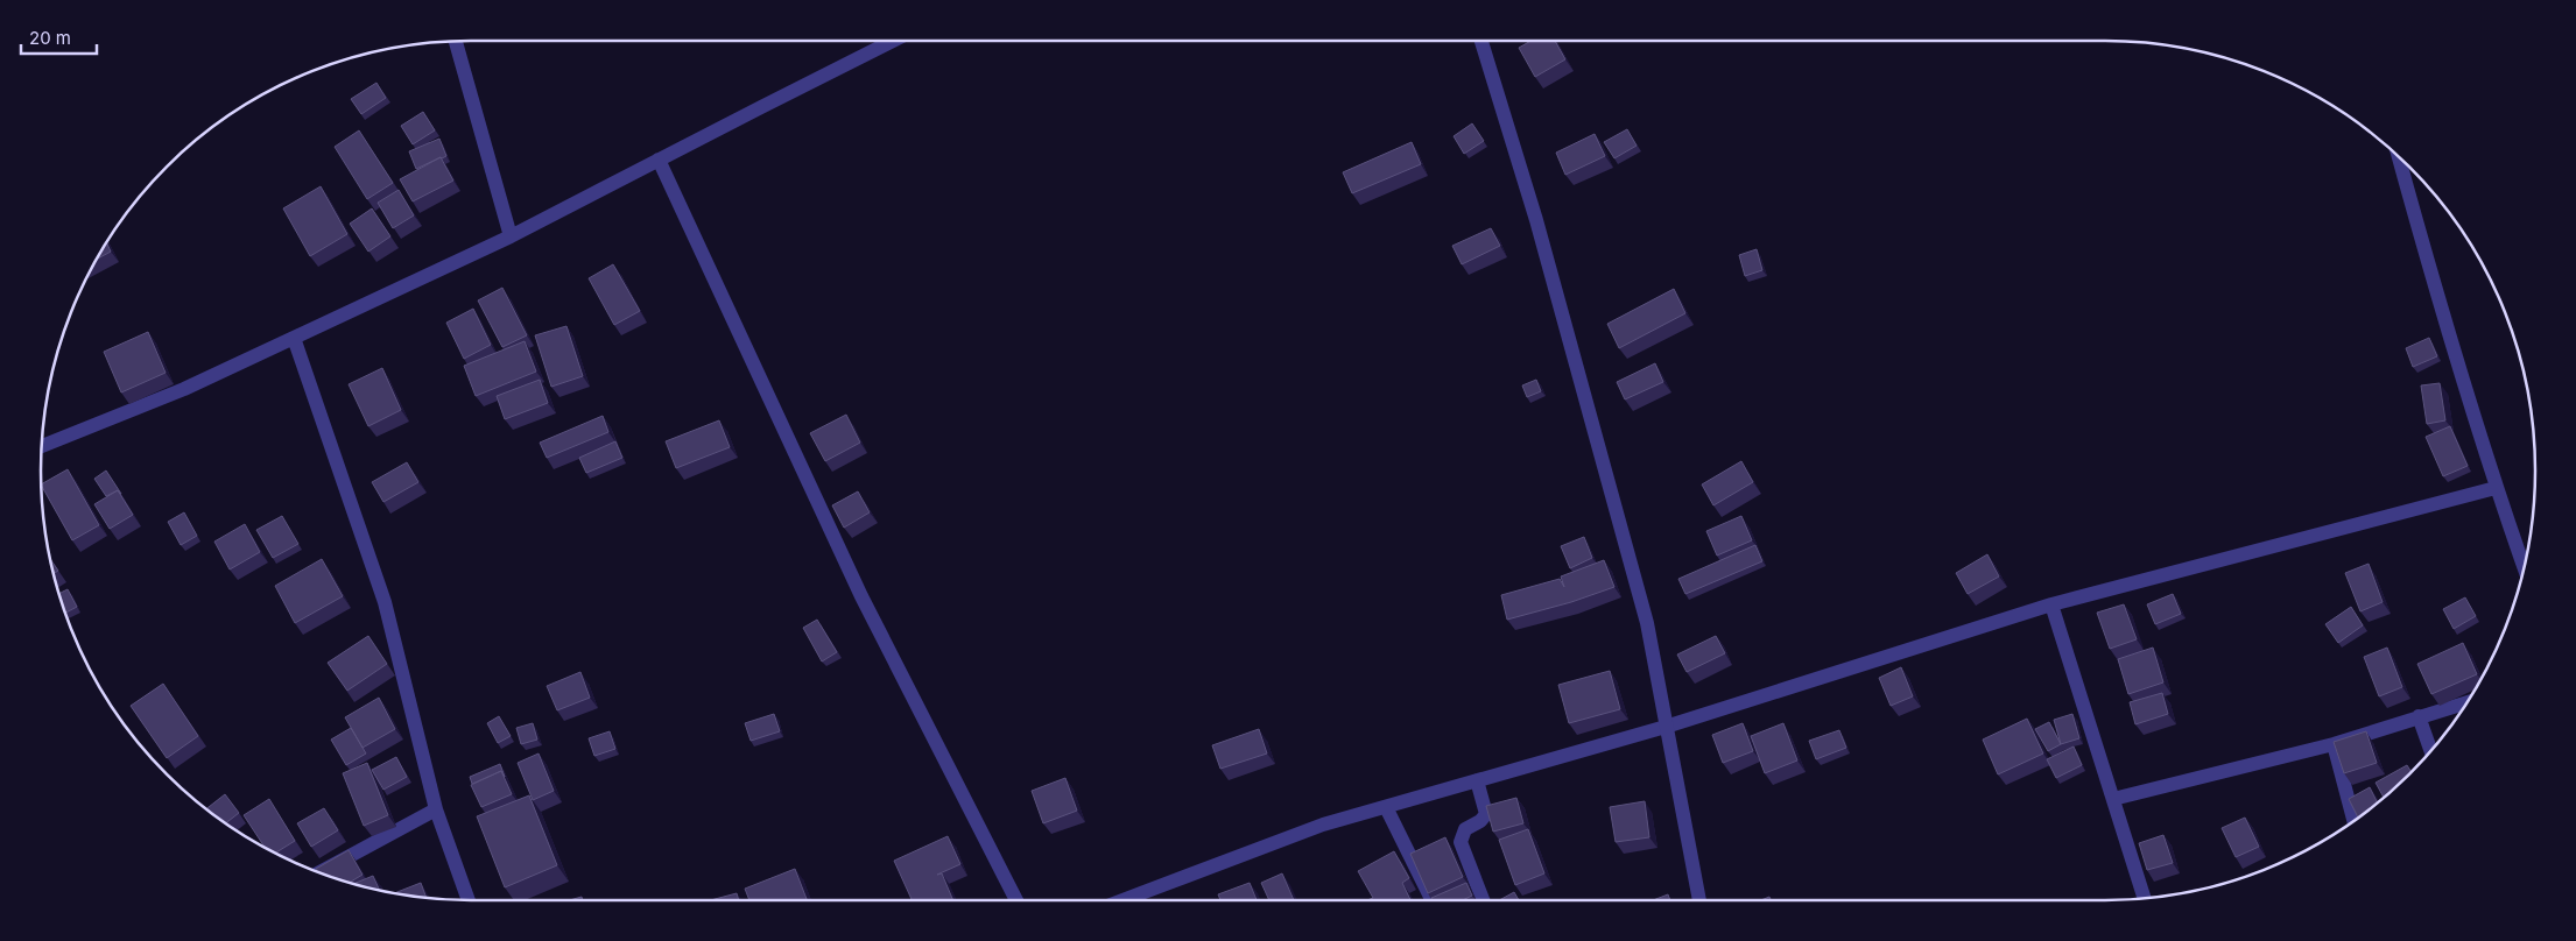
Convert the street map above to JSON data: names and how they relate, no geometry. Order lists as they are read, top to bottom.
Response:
{
  "scale_bar": "20 m"
}
